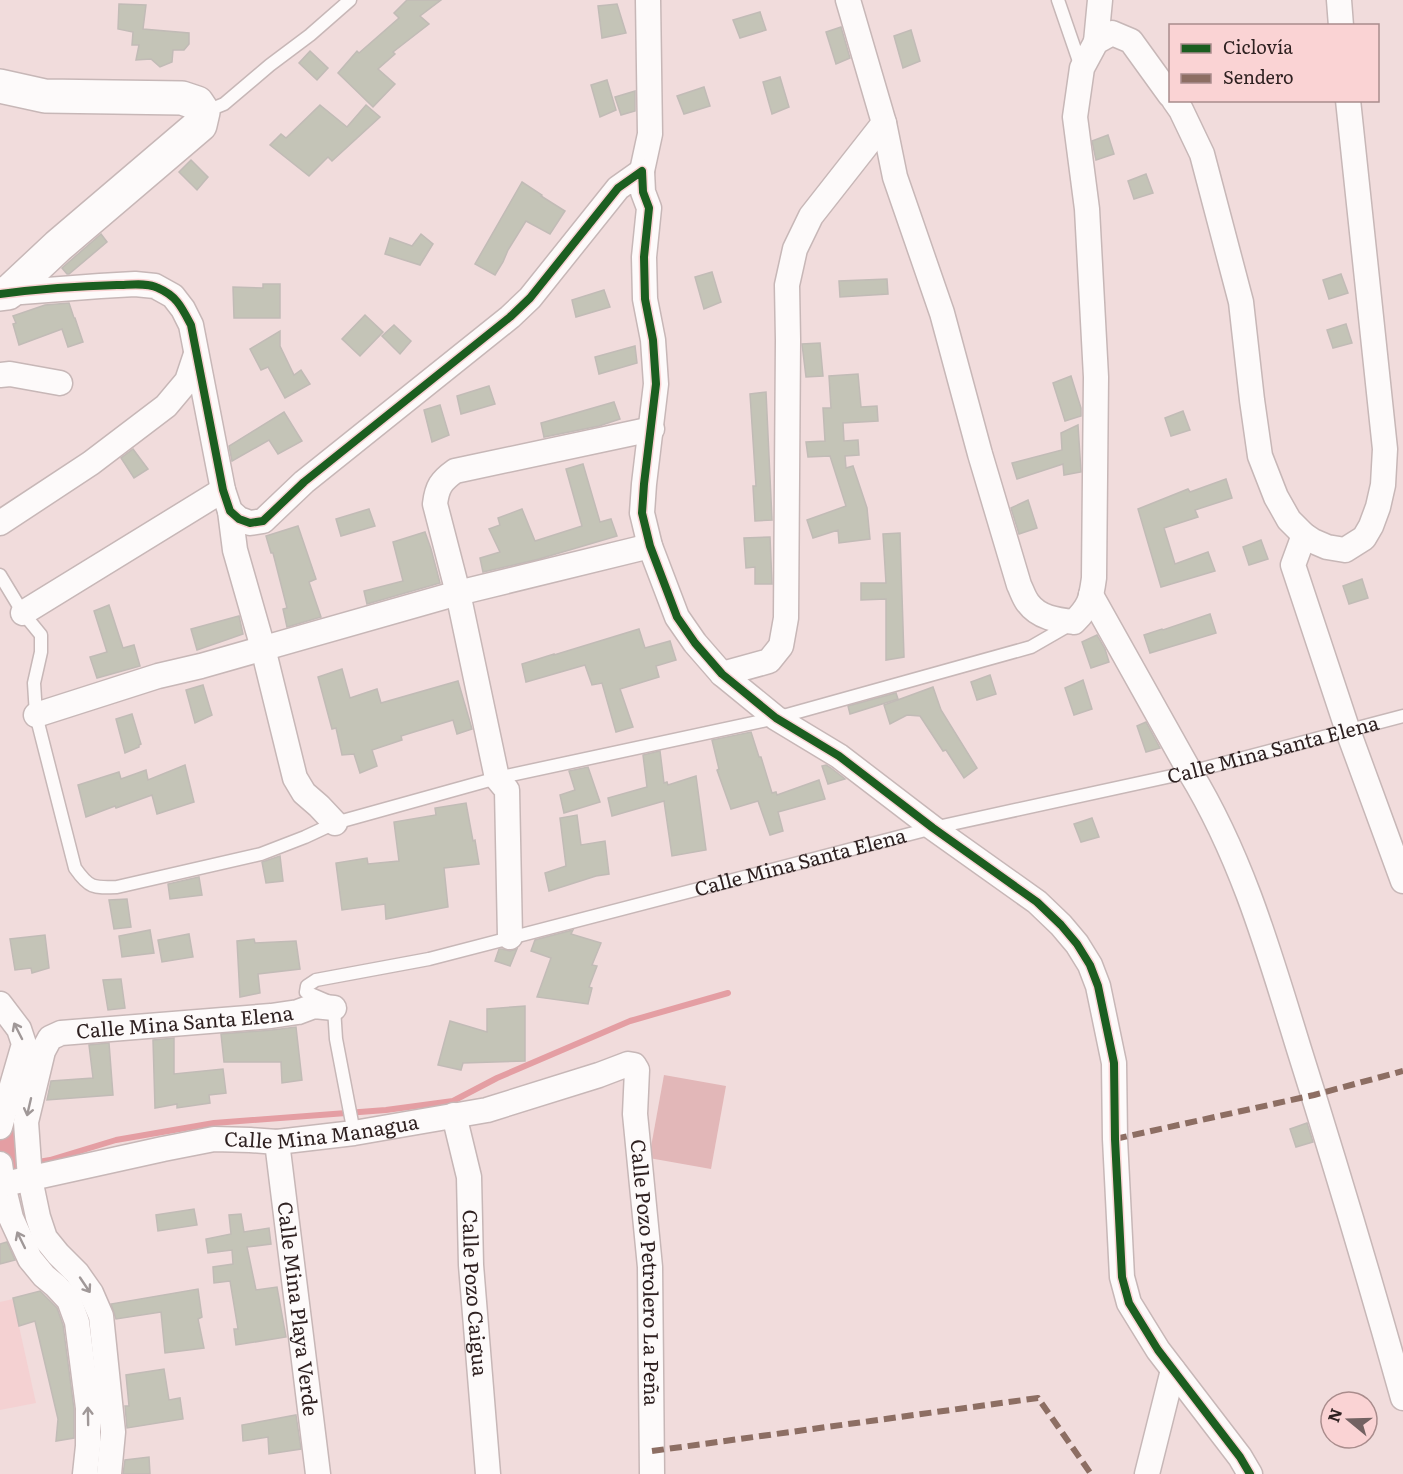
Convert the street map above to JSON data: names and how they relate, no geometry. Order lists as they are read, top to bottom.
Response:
{
  "streets": {
    "street": [
      "Calle Mina Santa Elena",
      "Calle Mina Managua",
      "Calle Pozo Petrolero La Peña",
      "Calle Pozo Caigua",
      "Calle Mina Playa Verde"
    ]
  },
  "crossings": [
    ["Calle Mina Santa Elena", "Calle Mina Managua"],
    ["Calle Mina Managua", "Calle Pozo Petrolero La Peña"],
    ["Calle Mina Managua", "Calle Pozo Caigua"],
    ["Calle Mina Managua", "Calle Mina Playa Verde"]
  ],
  "legend": ["Ciclovía", "Sendero"],
  "north": "left"
}
